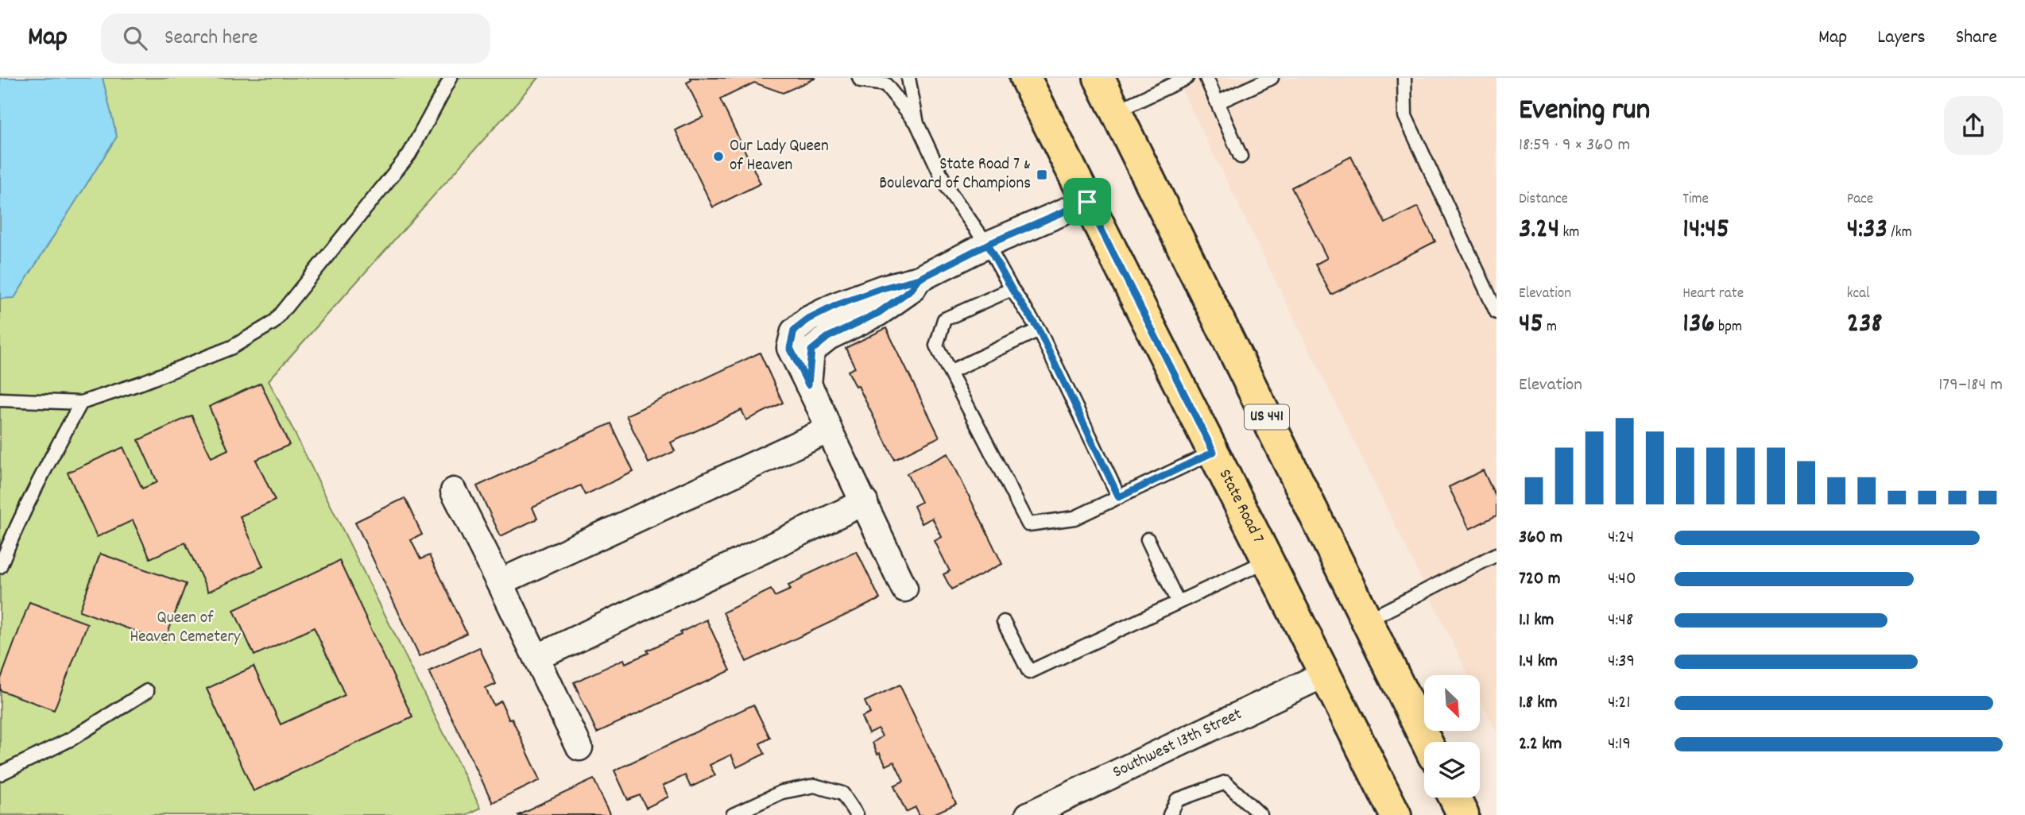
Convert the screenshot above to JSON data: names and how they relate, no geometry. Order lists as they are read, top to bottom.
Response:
{
  "streets": {
    "main road": ["US 441", "State Road 7"],
    "street": ["Southwest 13th Street"]
  },
  "crossings": [
    ["State Road 7", "Southwest 13th Street"]
  ],
  "parks": ["Queen of Heaven Cemetery"],
  "places": {
    "other": ["Our Lady Queen of Heaven"],
    "transit": ["State Road 7 & Boulevard of Champions"]
  },
  "north": "bottom right",
  "page": {
    "header": "Map",
    "search": "Search here",
    "nav": ["Map", "Layers", "Share"],
    "heading": ["Evening run", "18:59 · 9 × 360 m"],
    "stats": [
      ["Distance", "3.24 km"],
      ["Time", "14:45"],
      ["Pace", "4:33 /km"],
      ["Elevation", "45 m"],
      ["Heart rate", "136 bpm"],
      ["kcal", "238"]
    ],
    "chart": ["Elevation", "179–184 m"],
    "list": [
      {
        "name": "360 m",
        "note": "4:24"
      },
      {
        "name": "720 m",
        "note": "4:40"
      },
      {
        "name": "1.1 km",
        "note": "4:48"
      },
      {
        "name": "1.4 km",
        "note": "4:39"
      },
      {
        "name": "1.8 km",
        "note": "4:21"
      },
      {
        "name": "2.2 km",
        "note": "4:19"
      }
    ]
  }
}
